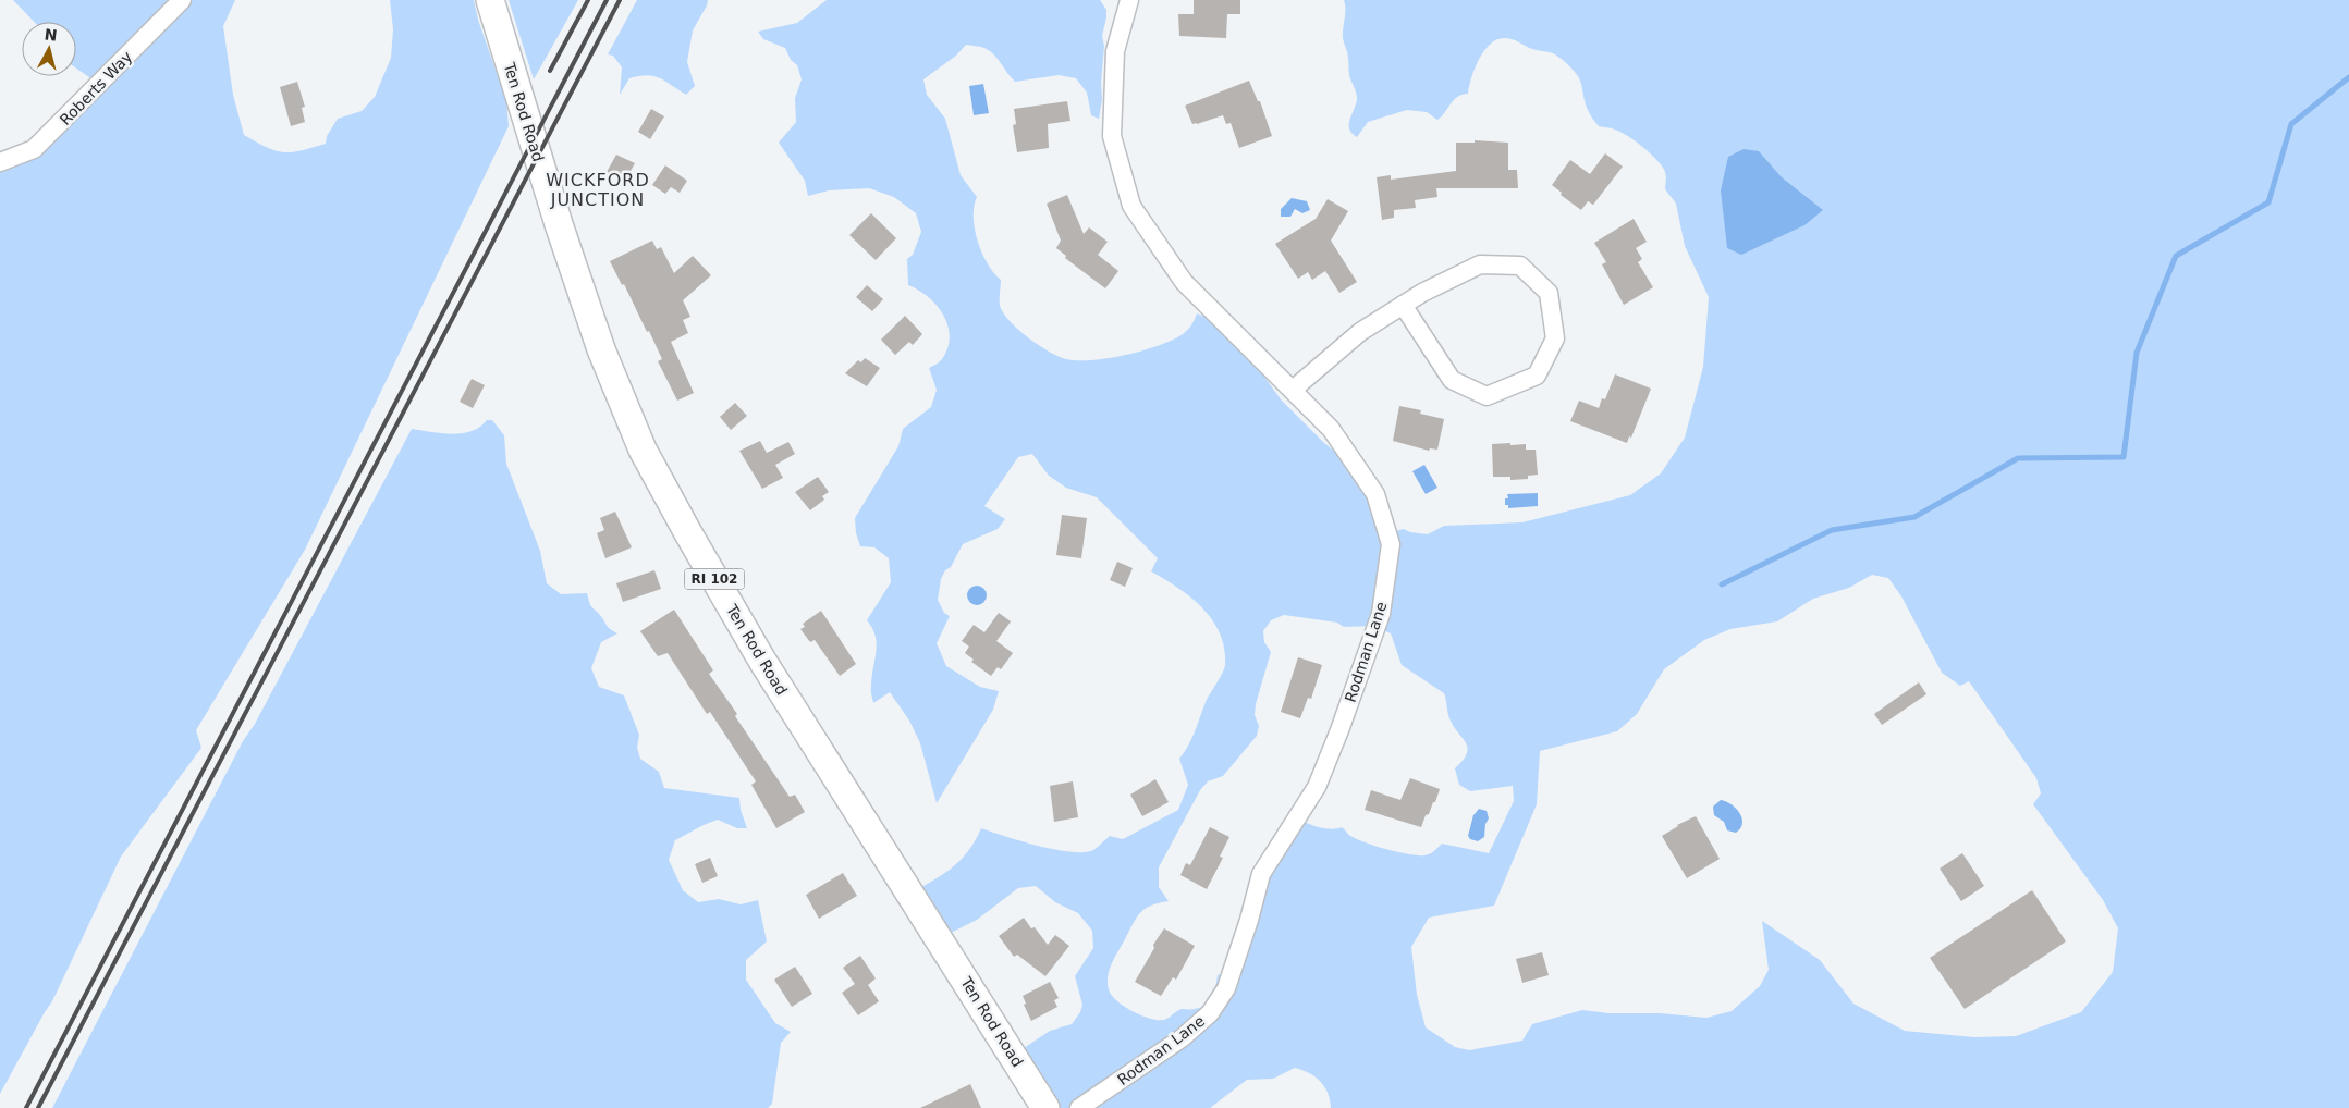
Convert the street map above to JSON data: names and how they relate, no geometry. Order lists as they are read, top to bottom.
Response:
{
  "streets": {
    "main road": ["Ten Rod Road", "RI 102"],
    "street": ["Roberts Way", "Rodman Lane"]
  },
  "districts": ["WICKFORD JUNCTION"],
  "north": "top"
}
